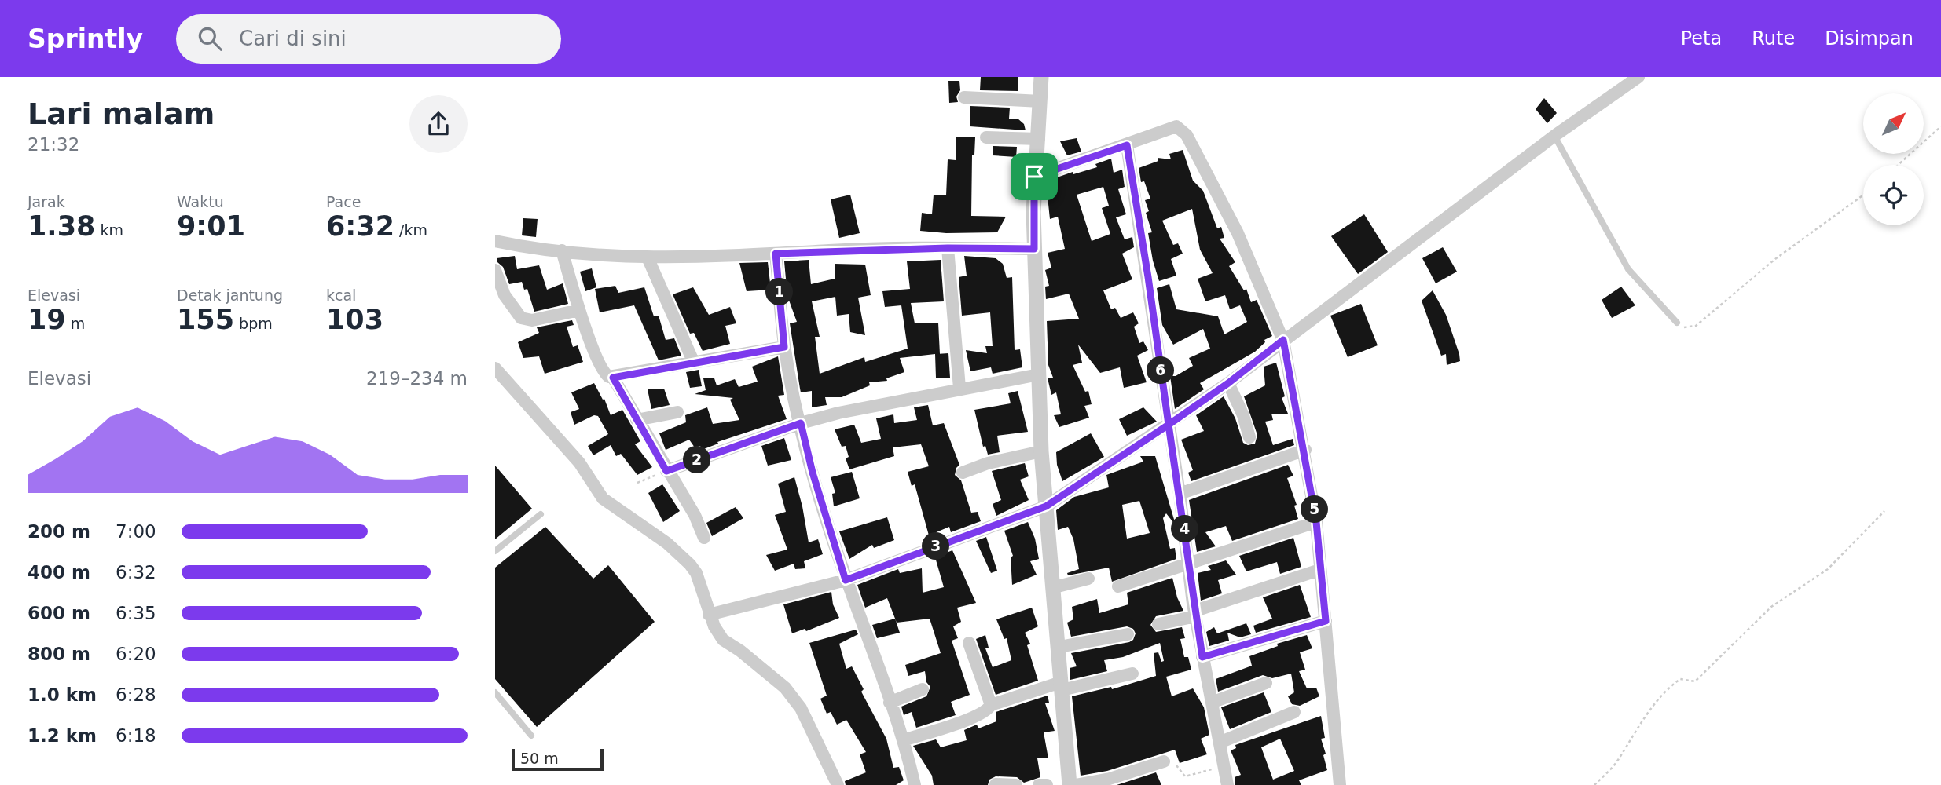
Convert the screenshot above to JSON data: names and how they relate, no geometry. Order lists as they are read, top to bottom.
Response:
{
  "scale_bar": "50 m",
  "north": "top right",
  "page": {
    "header": "Sprintly",
    "search": "Cari di sini",
    "nav": ["Peta", "Rute", "Disimpan"],
    "heading": ["Lari malam", "21:32"],
    "stats": [
      ["Jarak", "1.38 km"],
      ["Waktu", "9:01"],
      ["Pace", "6:32 /km"],
      ["Elevasi", "19 m"],
      ["Detak jantung", "155 bpm"],
      ["kcal", "103"]
    ],
    "pins": [
      "1",
      "6",
      "2",
      "5",
      "4",
      "3"
    ],
    "chart": ["Elevasi", "219–234 m"],
    "list": [
      {
        "name": "200 m",
        "note": "7:00"
      },
      {
        "name": "400 m",
        "note": "6:32"
      },
      {
        "name": "600 m",
        "note": "6:35"
      },
      {
        "name": "800 m",
        "note": "6:20"
      },
      {
        "name": "1.0 km",
        "note": "6:28"
      },
      {
        "name": "1.2 km",
        "note": "6:18"
      }
    ],
    "scale": "50 m"
  }
}
